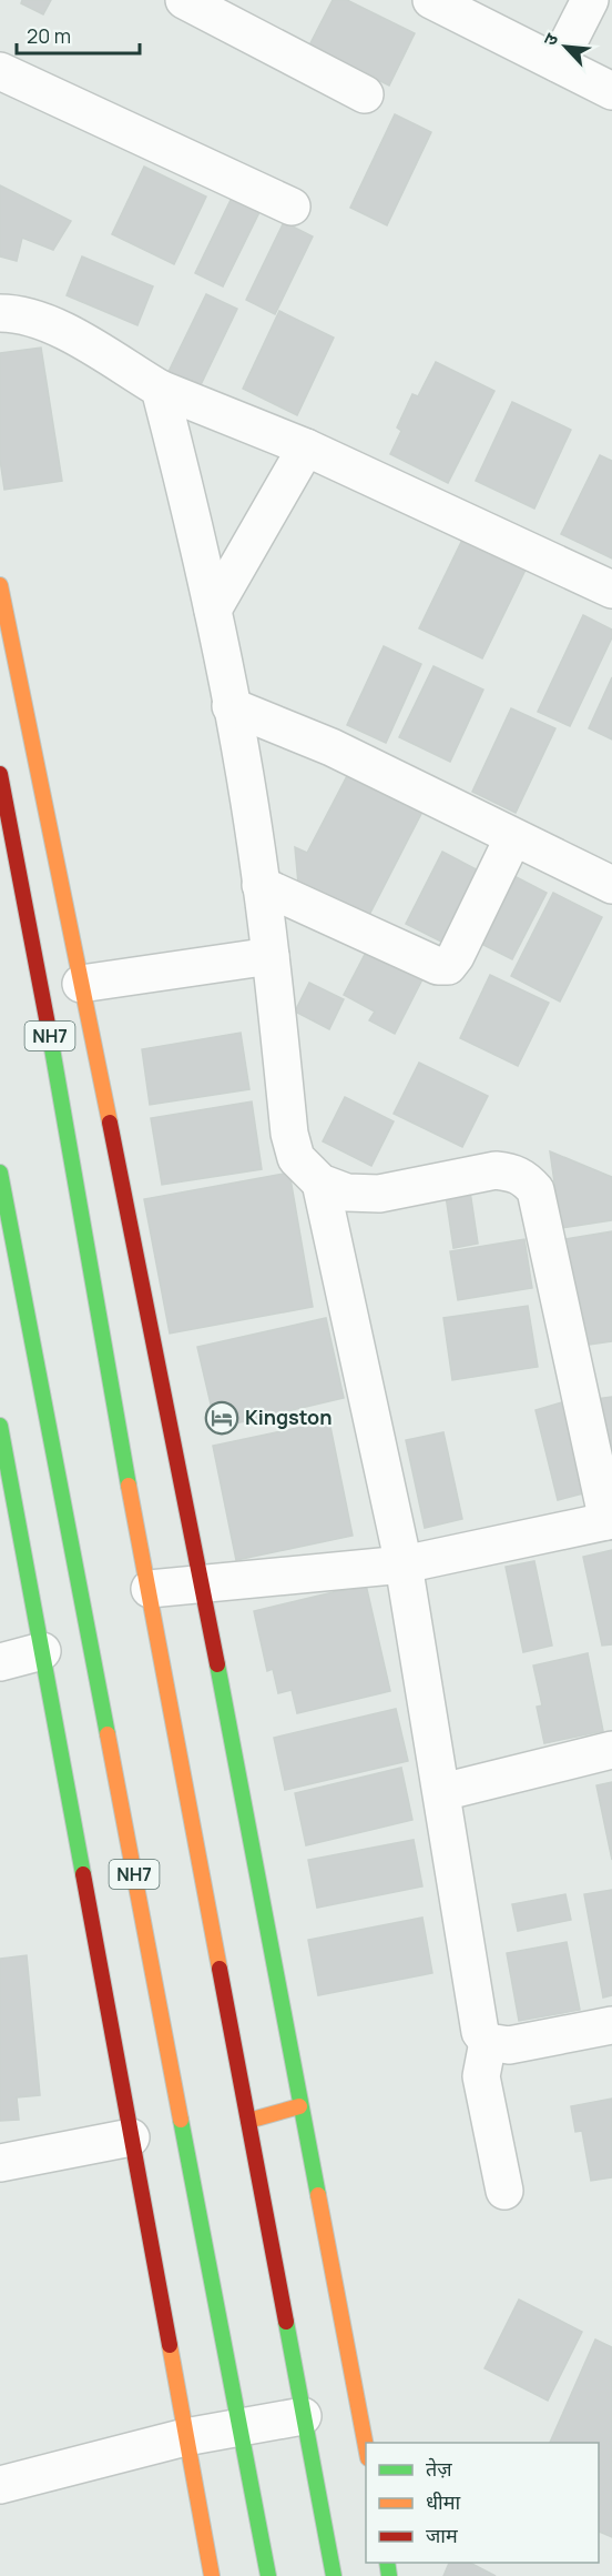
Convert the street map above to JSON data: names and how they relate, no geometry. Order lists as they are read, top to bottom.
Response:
{
  "streets": {
    "main road": ["NH7"]
  },
  "places": {
    "hotel": ["Kingston"]
  },
  "legend": ["तेज़", "धीमा", "जाम"],
  "scale_bar": "20 m",
  "north": "top left"
}
